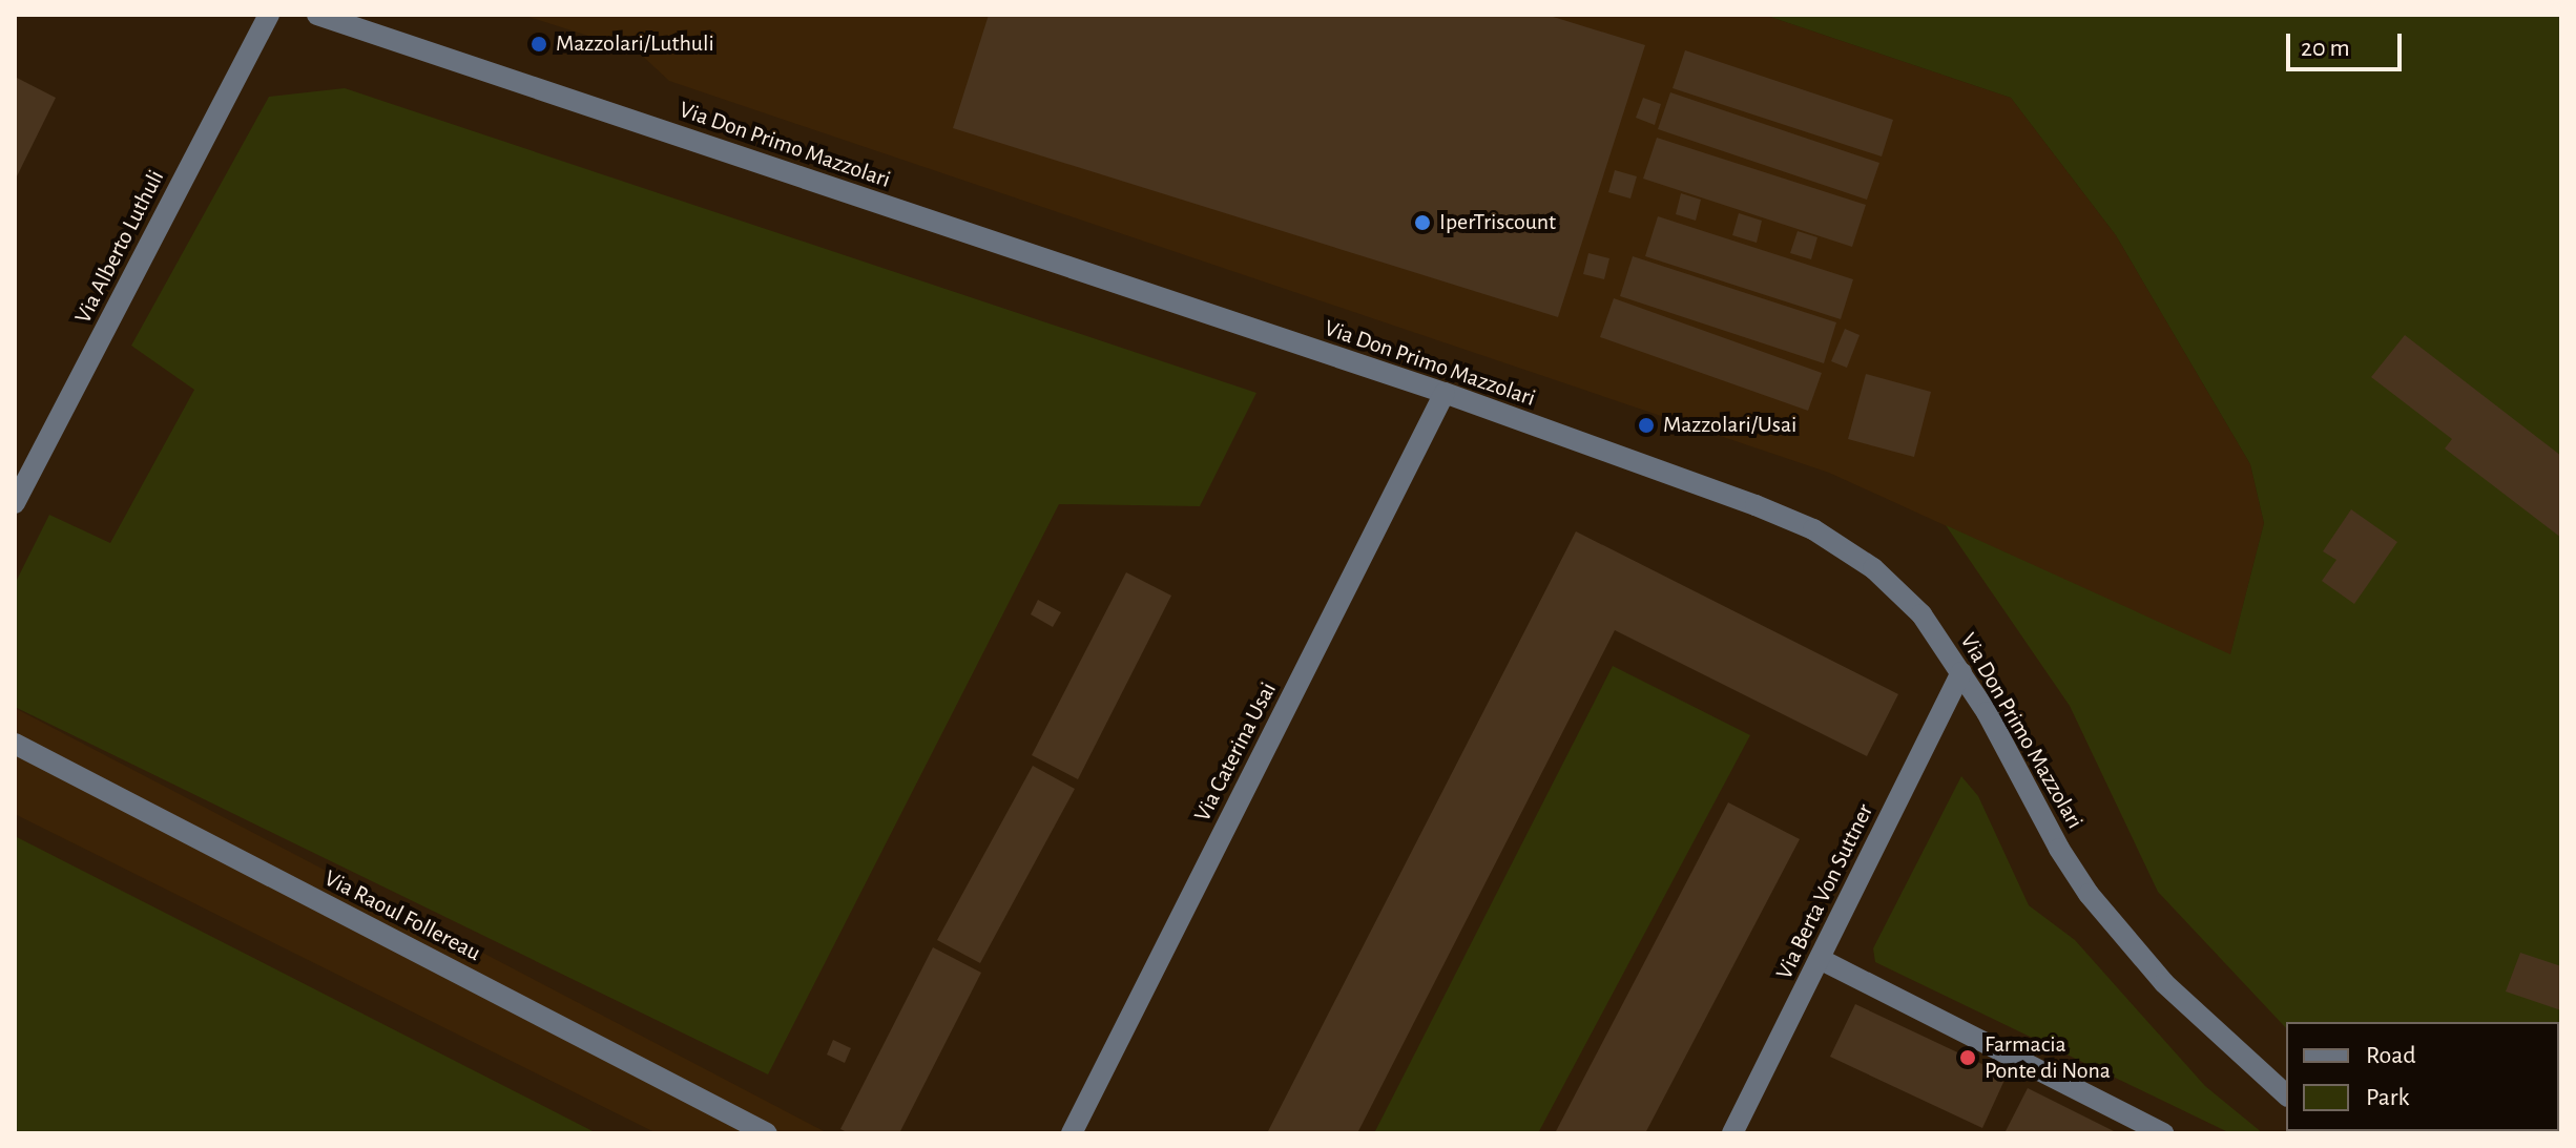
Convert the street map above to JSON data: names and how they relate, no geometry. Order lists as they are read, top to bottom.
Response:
{
  "streets": {
    "street": [
      "Via Don Primo Mazzolari",
      "Via Alberto Luthuli",
      "Via Caterina Usai",
      "Via Berta Von Suttner",
      "Via Raoul Follereau"
    ]
  },
  "crossings": [
    ["Via Don Primo Mazzolari", "Via Caterina Usai"],
    ["Via Don Primo Mazzolari", "Via Berta Von Suttner"]
  ],
  "places": [
    "Mazzolari/Luthuli",
    "IperTriscount",
    "Mazzolari/Usai",
    "Farmacia Ponte di Nona"
  ],
  "legend": ["Road", "Park"],
  "scale_bar": "20 m"
}
